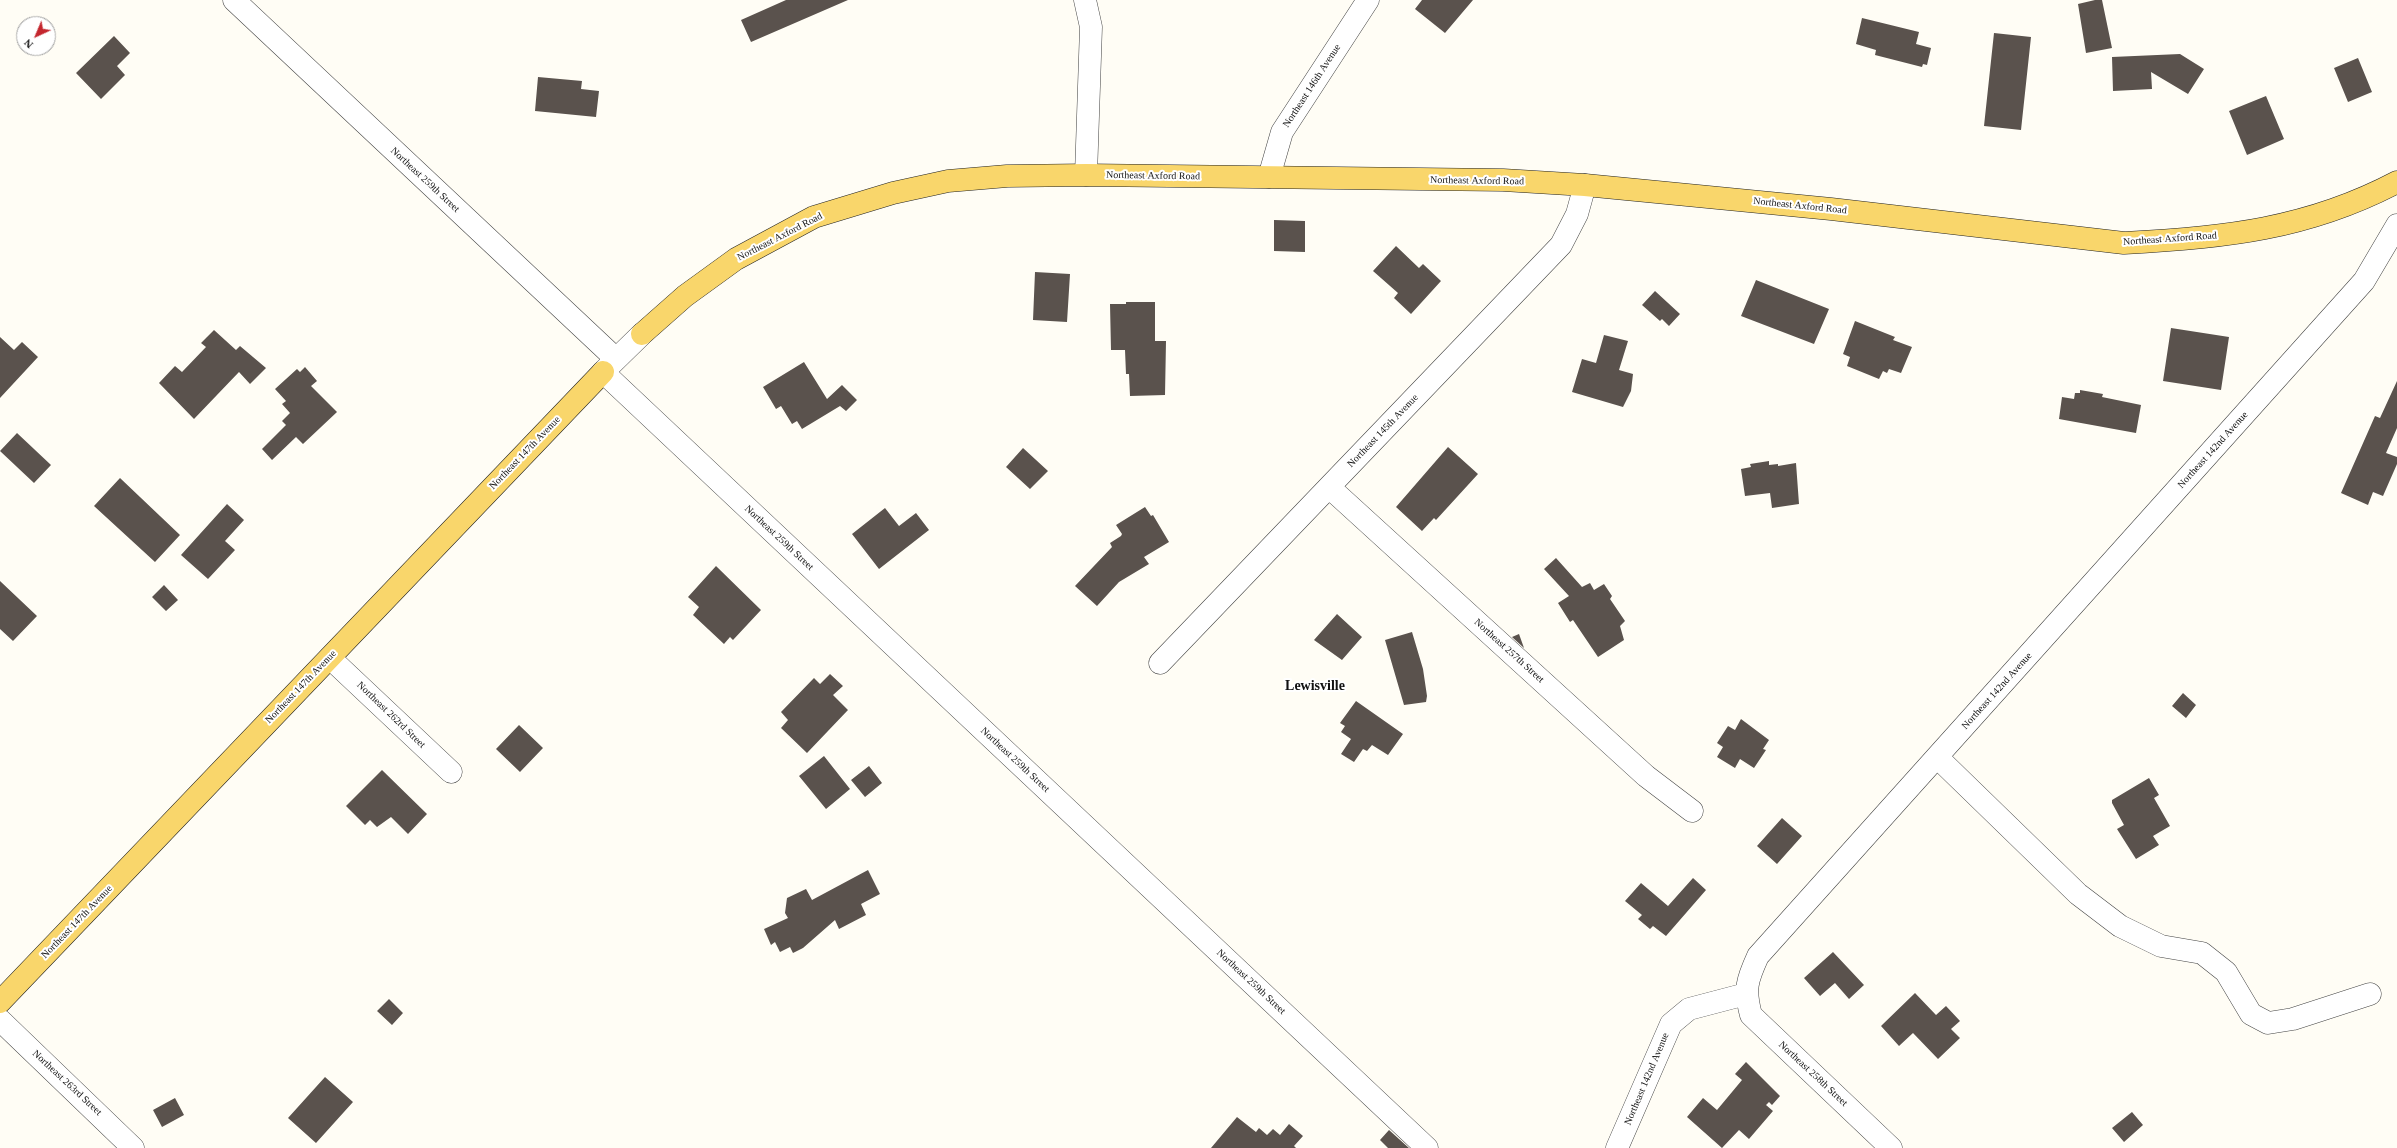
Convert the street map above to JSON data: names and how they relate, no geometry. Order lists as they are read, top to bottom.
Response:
{
  "streets": {
    "main road": ["Northeast Axford Road", "Northeast 147th Avenue"],
    "street": [
      "Northeast 146th Avenue",
      "Northeast 259th Street",
      "Northeast 145th Avenue",
      "Northeast 142nd Avenue",
      "Northeast 257th Street",
      "Northeast 262rd Street",
      "Northeast 258th Street",
      "Northeast 263rd Street"
    ]
  },
  "crossings": [
    ["Northeast 146th Avenue", "Northeast Axford Road"],
    ["Northeast Axford Road", "Northeast 259th Street"],
    ["Northeast Axford Road", "Northeast 145th Avenue"],
    ["Northeast Axford Road", "Northeast 147th Avenue"],
    ["Northeast 259th Street", "Northeast 147th Avenue"],
    ["Northeast 145th Avenue", "Northeast 257th Street"],
    ["Northeast 142nd Avenue", "Northeast 258th Street"],
    ["Northeast 147th Avenue", "Northeast 262rd Street"]
  ],
  "districts": ["Lewisville"],
  "north": "bottom left"
}
